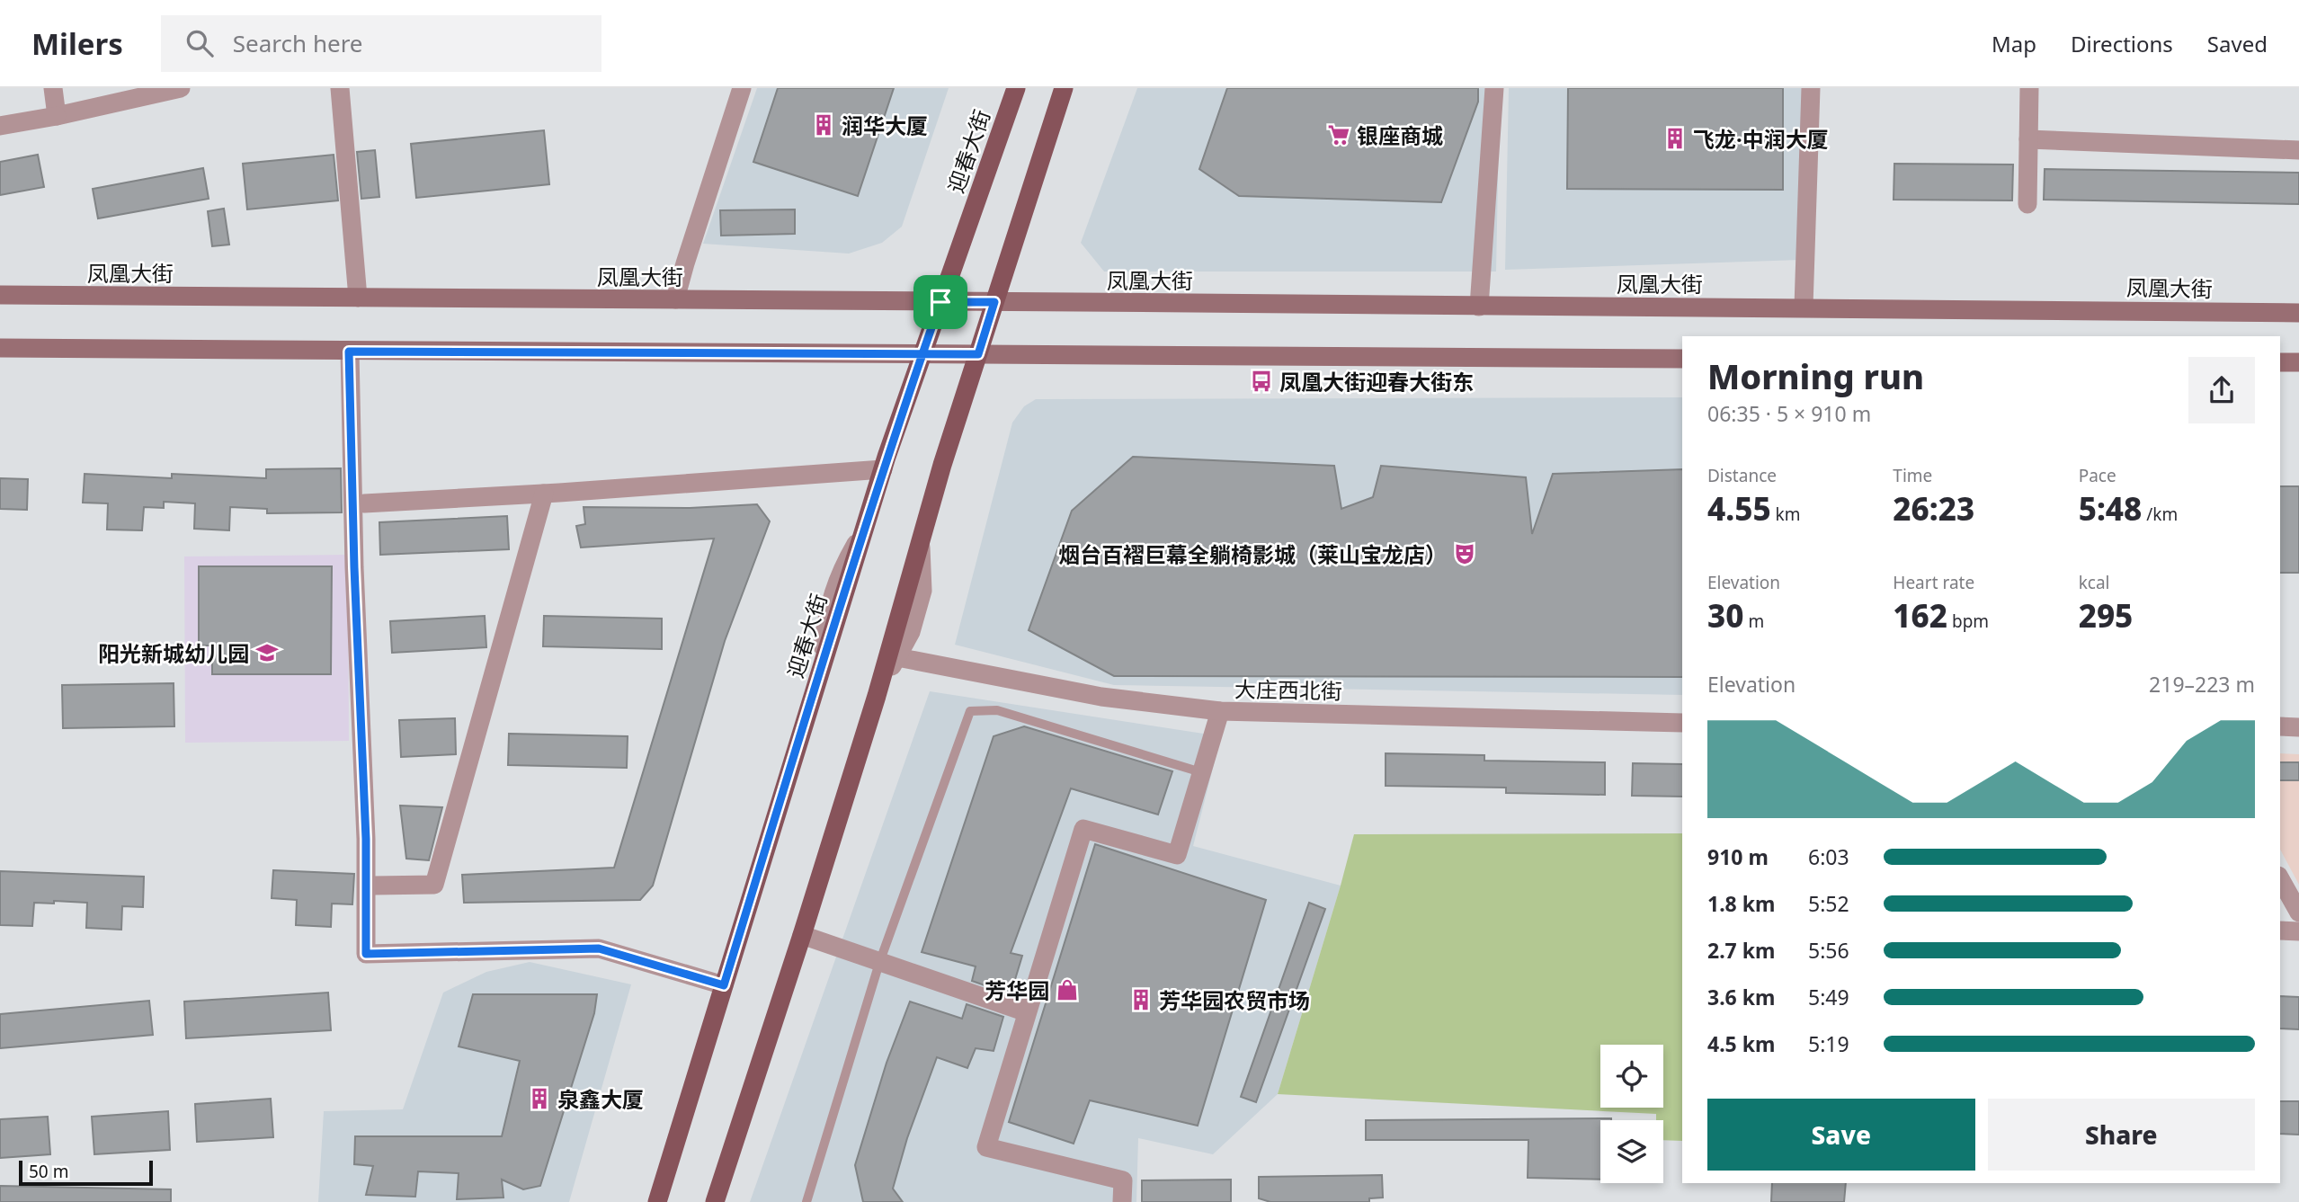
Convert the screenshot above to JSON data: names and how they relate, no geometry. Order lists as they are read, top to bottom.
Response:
{
  "streets": {
    "main road": ["迎春大街", "凤凰大街"],
    "street": ["大庄西北街"]
  },
  "crossings": [
    ["迎春大街", "凤凰大街"]
  ],
  "places": {
    "building": [
      "润华大厦",
      "飞龙·中润大厦",
      "芳华园农贸市场",
      "泉鑫大厦"
    ],
    "supermarket": ["银座商城"],
    "bus stop": ["凤凰大街迎春大街东"],
    "theatre": ["烟台百褶巨幕全躺椅影城（莱山宝龙店）"],
    "school or university": ["阳光新城幼儿园"],
    "shop": ["芳华园"]
  },
  "scale_bar": "50 m",
  "page": {
    "header": "Milers",
    "search": "Search here",
    "nav": ["Map", "Directions", "Saved"],
    "heading": ["Morning run", "06:35 · 5 × 910 m"],
    "stats": [
      ["Distance", "4.55 km"],
      ["Time", "26:23"],
      ["Pace", "5:48 /km"],
      ["Elevation", "30 m"],
      ["Heart rate", "162 bpm"],
      ["kcal", "295"]
    ],
    "chart": ["Elevation", "219–223 m"],
    "list": [
      {
        "name": "910 m",
        "note": "6:03"
      },
      {
        "name": "1.8 km",
        "note": "5:52"
      },
      {
        "name": "2.7 km",
        "note": "5:56"
      },
      {
        "name": "3.6 km",
        "note": "5:49"
      },
      {
        "name": "4.5 km",
        "note": "5:19"
      }
    ],
    "buttons": ["Save", "Share"],
    "scale": "50 m"
  }
}
